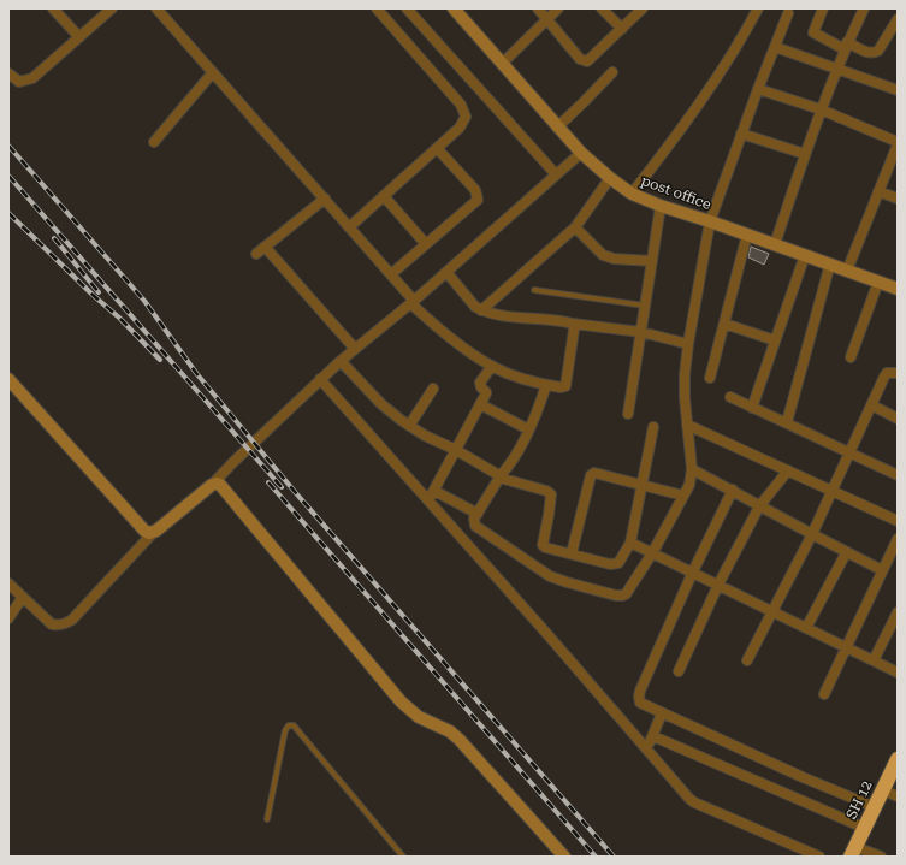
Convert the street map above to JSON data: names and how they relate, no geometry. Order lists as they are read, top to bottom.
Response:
{
  "streets": {
    "highway": ["SH 12"],
    "street": ["post office"]
  }
}
